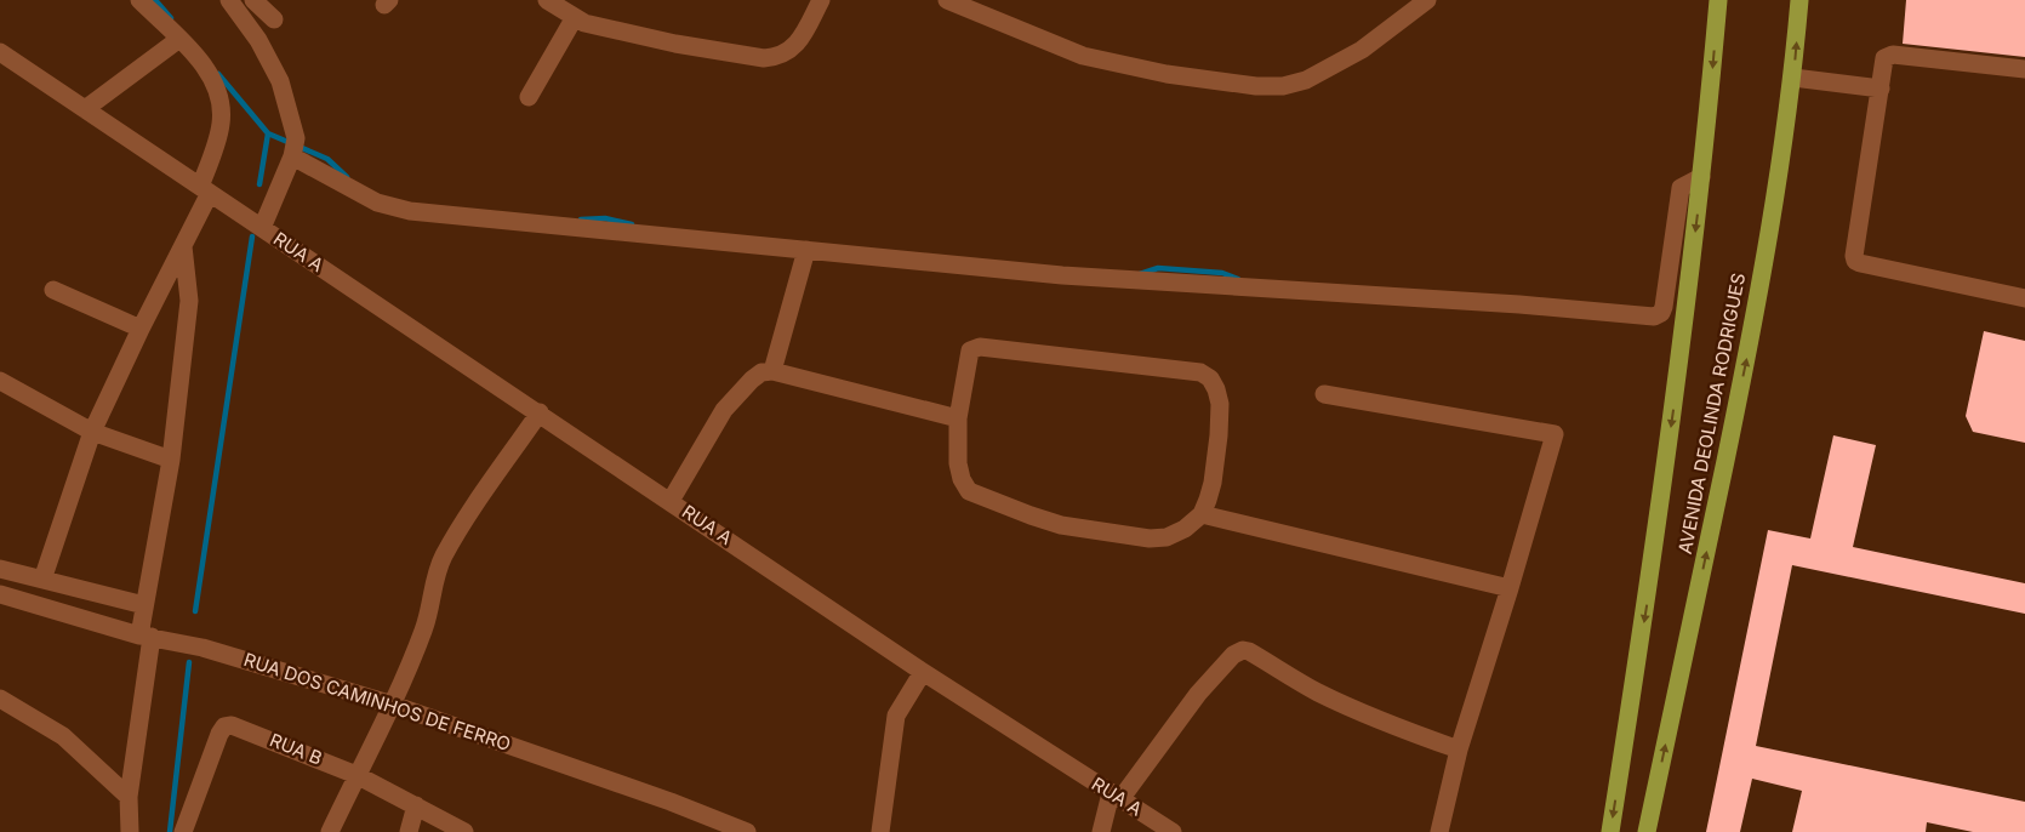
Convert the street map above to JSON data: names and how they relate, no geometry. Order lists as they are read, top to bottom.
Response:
{
  "streets": {
    "highway": ["AVENIDA DEOLINDA RODRIGUES"],
    "street": ["RUA A", "RUA DOS CAMINHOS DE FERRO", "RUA B"]
  }
}
